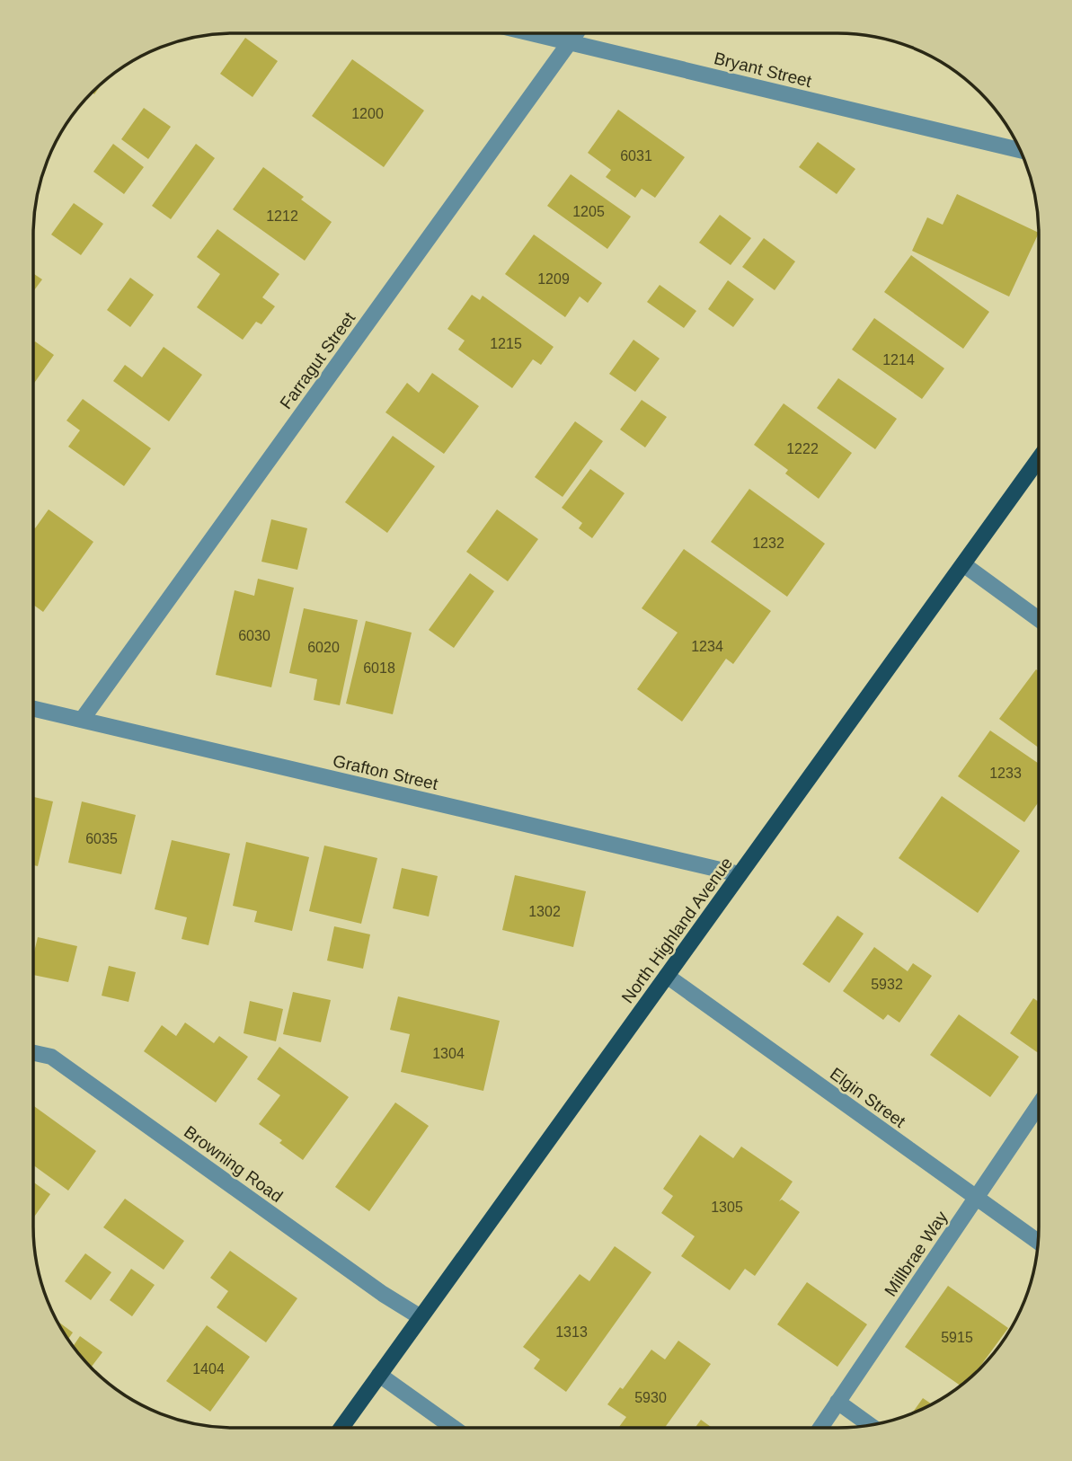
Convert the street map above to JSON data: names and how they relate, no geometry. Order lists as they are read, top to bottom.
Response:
{
  "streets": {
    "main road": ["North Highland Avenue"],
    "street": [
      "Bryant Street",
      "Farragut Street",
      "Grafton Street",
      "Elgin Street",
      "Browning Road",
      "Millbrae Way"
    ]
  },
  "crossings": [
    ["Bryant Street", "Farragut Street"],
    ["Farragut Street", "Grafton Street"],
    ["Grafton Street", "North Highland Avenue"],
    ["North Highland Avenue", "Elgin Street"],
    ["North Highland Avenue", "Browning Road"],
    ["Elgin Street", "Millbrae Way"]
  ],
  "house_numbers": [
    "1200",
    "6031",
    "1205",
    "1212",
    "1209",
    "1215",
    "1214",
    "1222",
    "1232",
    "6030",
    "1234",
    "6020",
    "6018",
    "1233",
    "6035",
    "1302",
    "5932",
    "1304",
    "1305",
    "1313",
    "5915",
    "1404",
    "5930"
  ]
}
